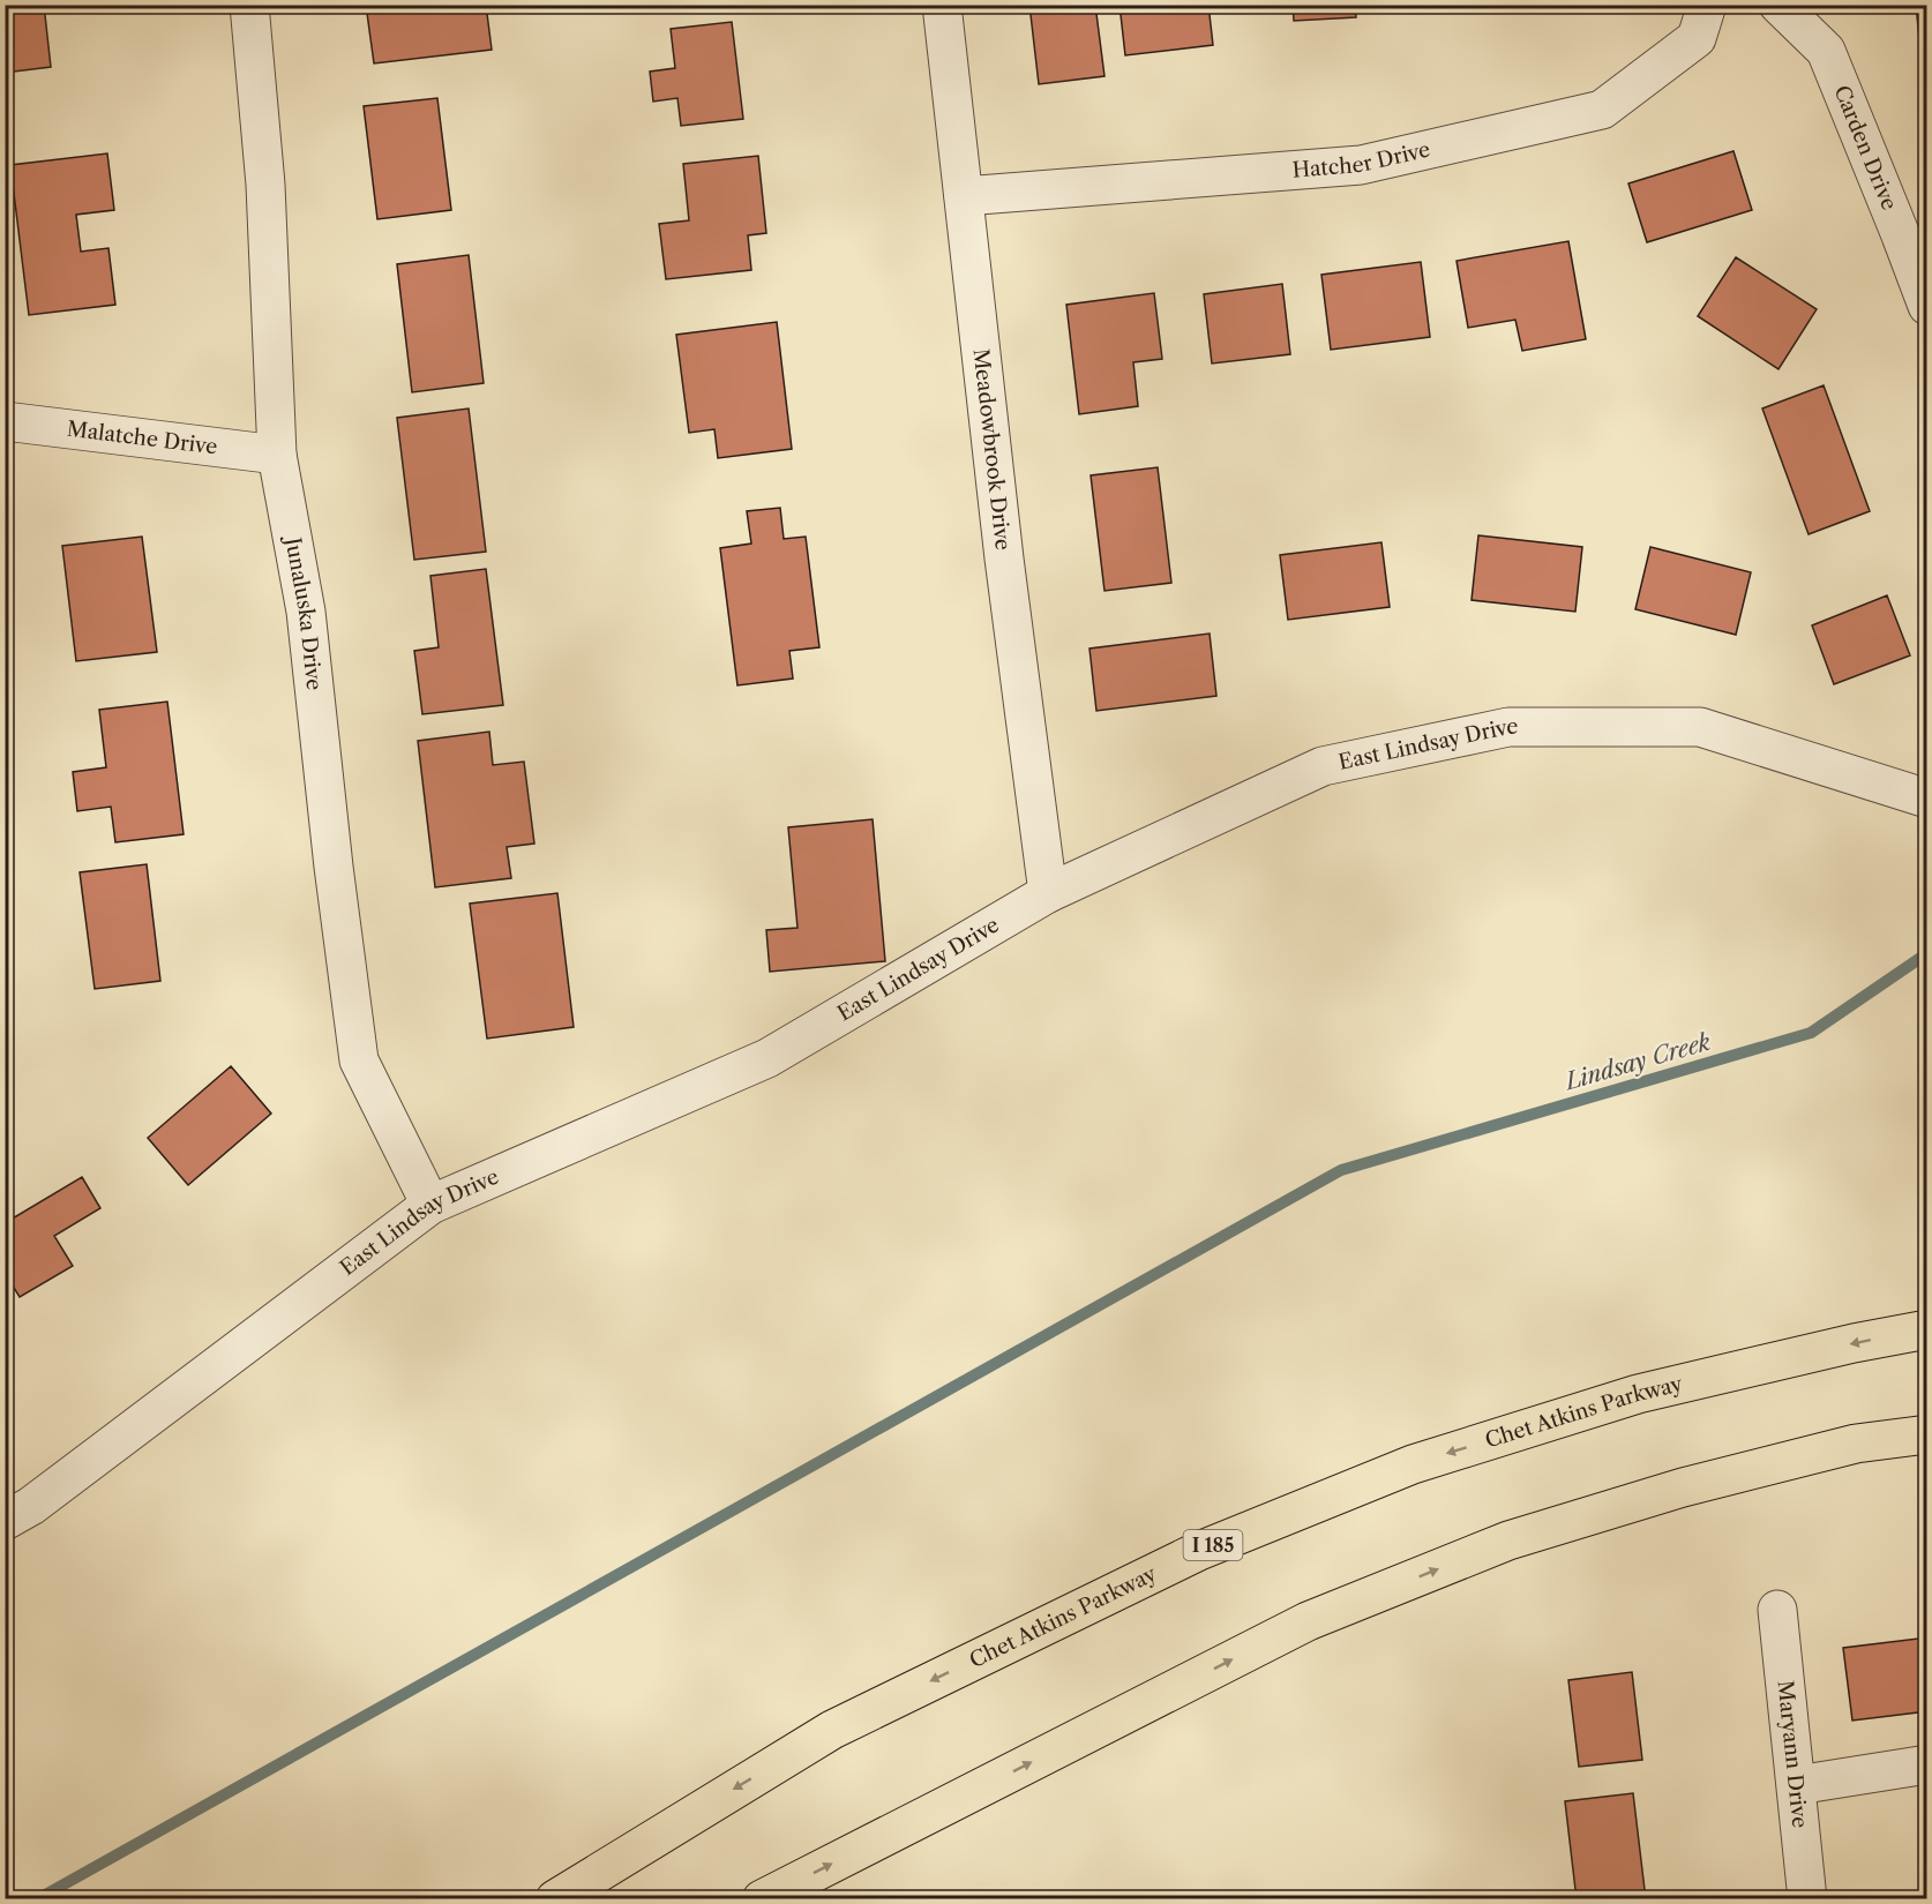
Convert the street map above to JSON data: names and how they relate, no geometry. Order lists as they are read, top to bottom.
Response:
{
  "streets": {
    "highway": ["Chet Atkins Parkway", "I 185"],
    "street": [
      "Carden Drive",
      "Hatcher Drive",
      "Malatche Drive",
      "Meadowbrook Drive",
      "Junaluska Drive",
      "East Lindsay Drive",
      "Maryann Drive"
    ]
  },
  "crossings": [
    ["Hatcher Drive", "Meadowbrook Drive"],
    ["Malatche Drive", "Junaluska Drive"],
    ["Meadowbrook Drive", "East Lindsay Drive"],
    ["Junaluska Drive", "East Lindsay Drive"]
  ],
  "water": ["Lindsay Creek"]
}
